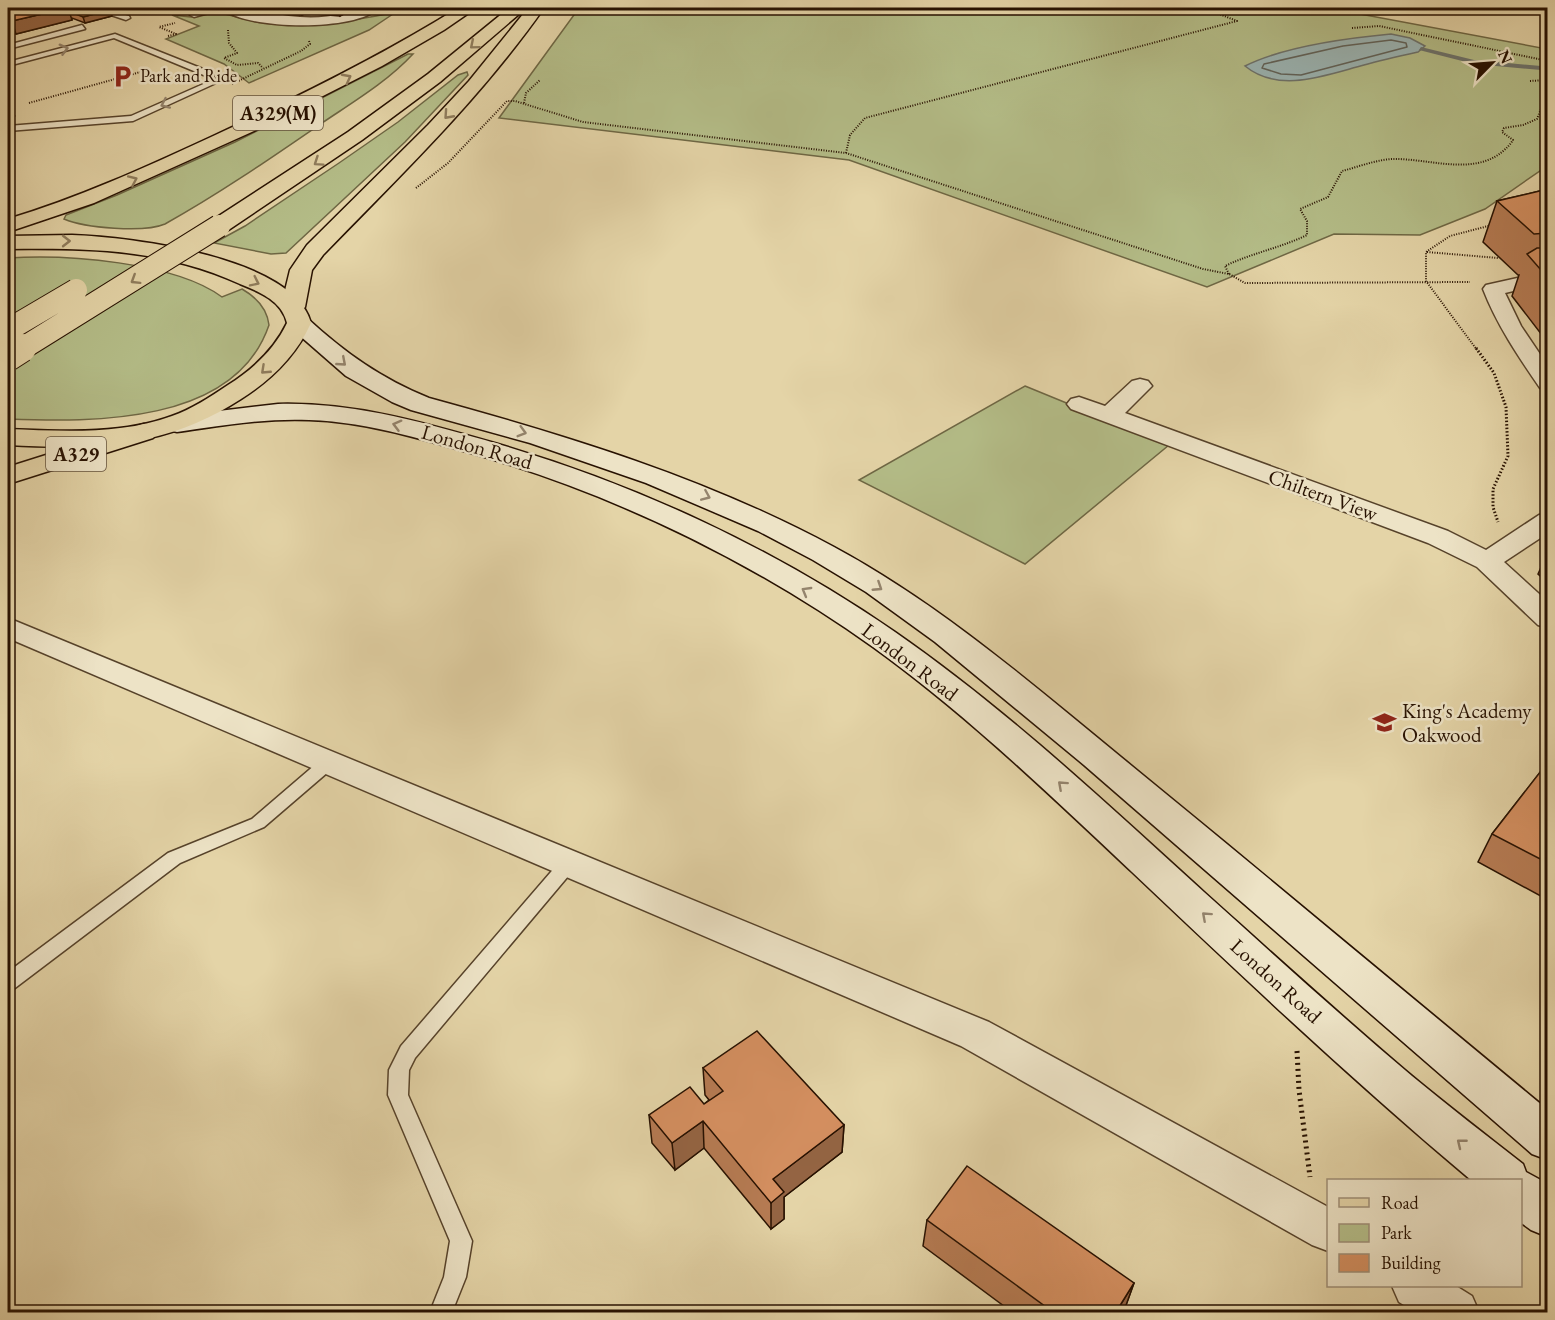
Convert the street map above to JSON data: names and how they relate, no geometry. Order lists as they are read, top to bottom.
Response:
{
  "streets": {
    "main road": ["A329(M)", "London Road", "A329"],
    "street": ["Chiltern View"]
  },
  "places": {
    "parking": ["Park and Ride"],
    "school or university": ["King's Academy Oakwood"]
  },
  "legend": ["Road", "Park", "Building"],
  "north": "top right"
}
